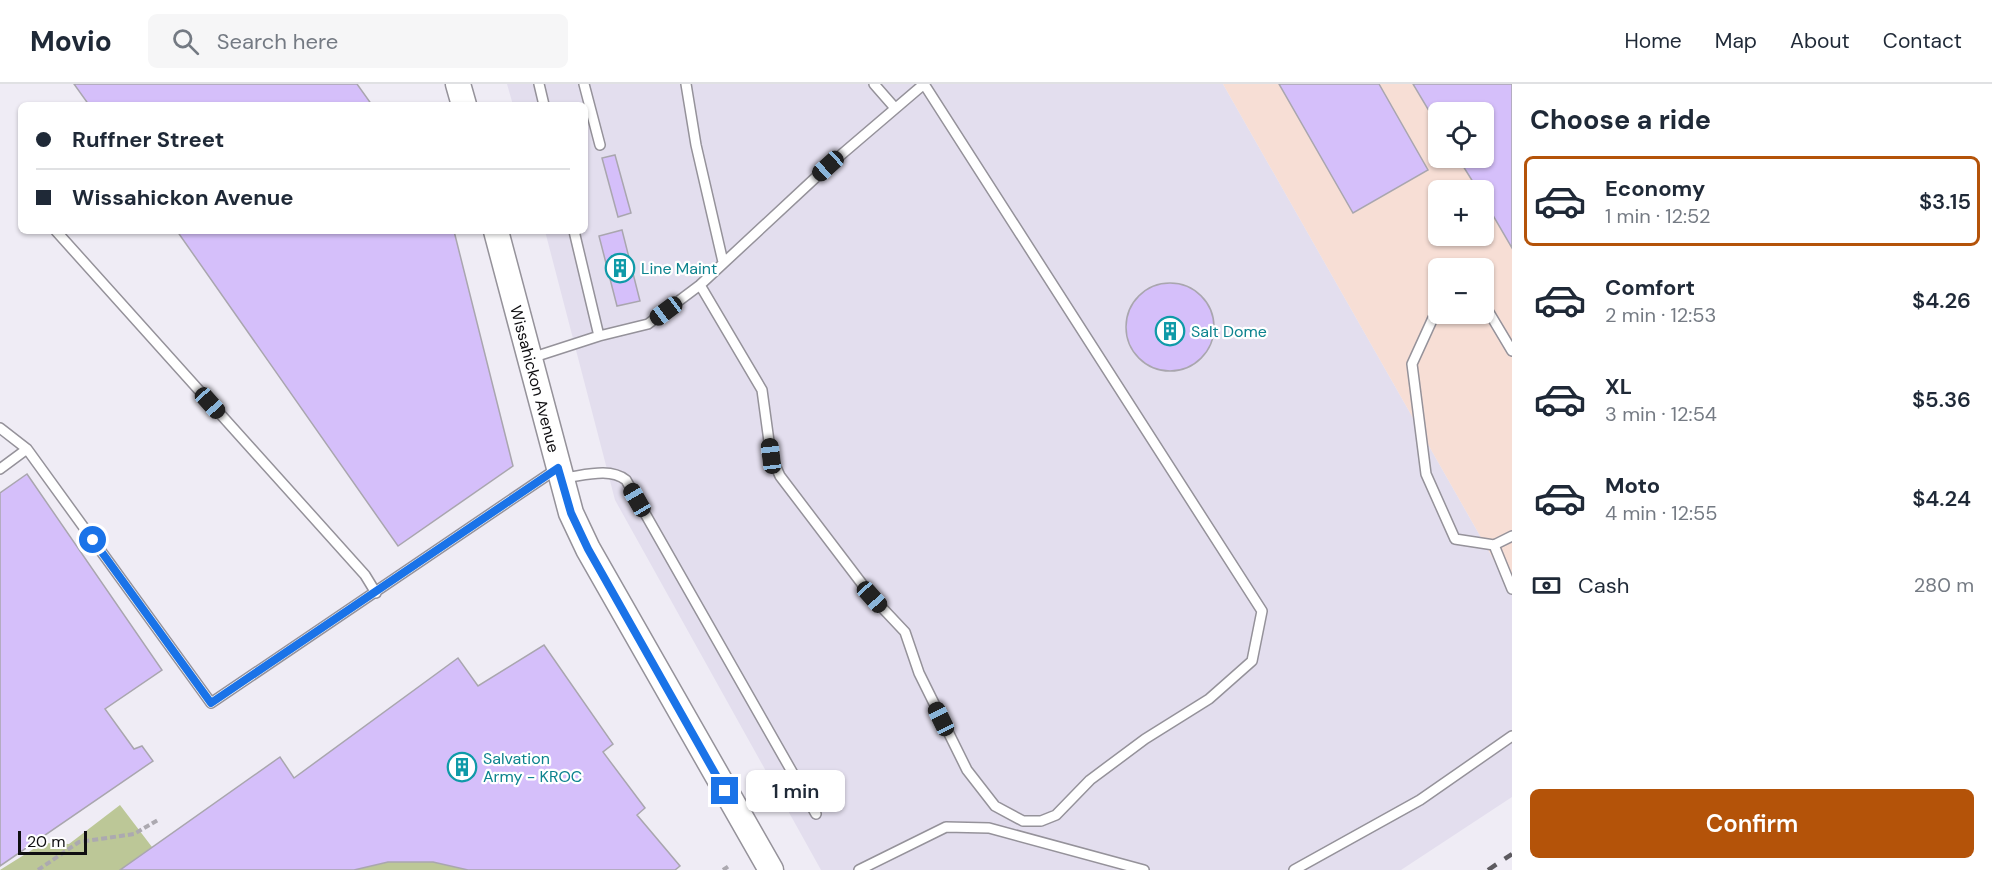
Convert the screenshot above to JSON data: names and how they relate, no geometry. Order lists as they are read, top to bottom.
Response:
{
  "streets": {
    "street": ["Wissahickon Avenue"]
  },
  "places": {
    "building": ["Line Maint", "Salt Dome", "Salvation Army - KROC"]
  },
  "scale_bar": "20 m",
  "page": {
    "header": "Movio",
    "search": "Search here",
    "nav": [
      "Home",
      "Map",
      "About",
      "Contact"
    ],
    "heading": "Choose a ride",
    "map_buttons": ["+", "−"],
    "banner": ["Ruffner Street", "Wissahickon Avenue"],
    "list": [
      {
        "name": "Economy",
        "note": "1 min · 12:52",
        "value": "$3.15"
      },
      {
        "name": "Comfort",
        "note": "2 min · 12:53",
        "value": "$4.26"
      },
      {
        "name": "XL",
        "note": "3 min · 12:54",
        "value": "$5.36"
      },
      {
        "name": "Moto",
        "note": "4 min · 12:55",
        "value": "$4.24"
      }
    ],
    "pay": ["Cash", "280 m"],
    "bubble": "1 min",
    "buttons": "Confirm",
    "scale": "20 m"
  }
}
